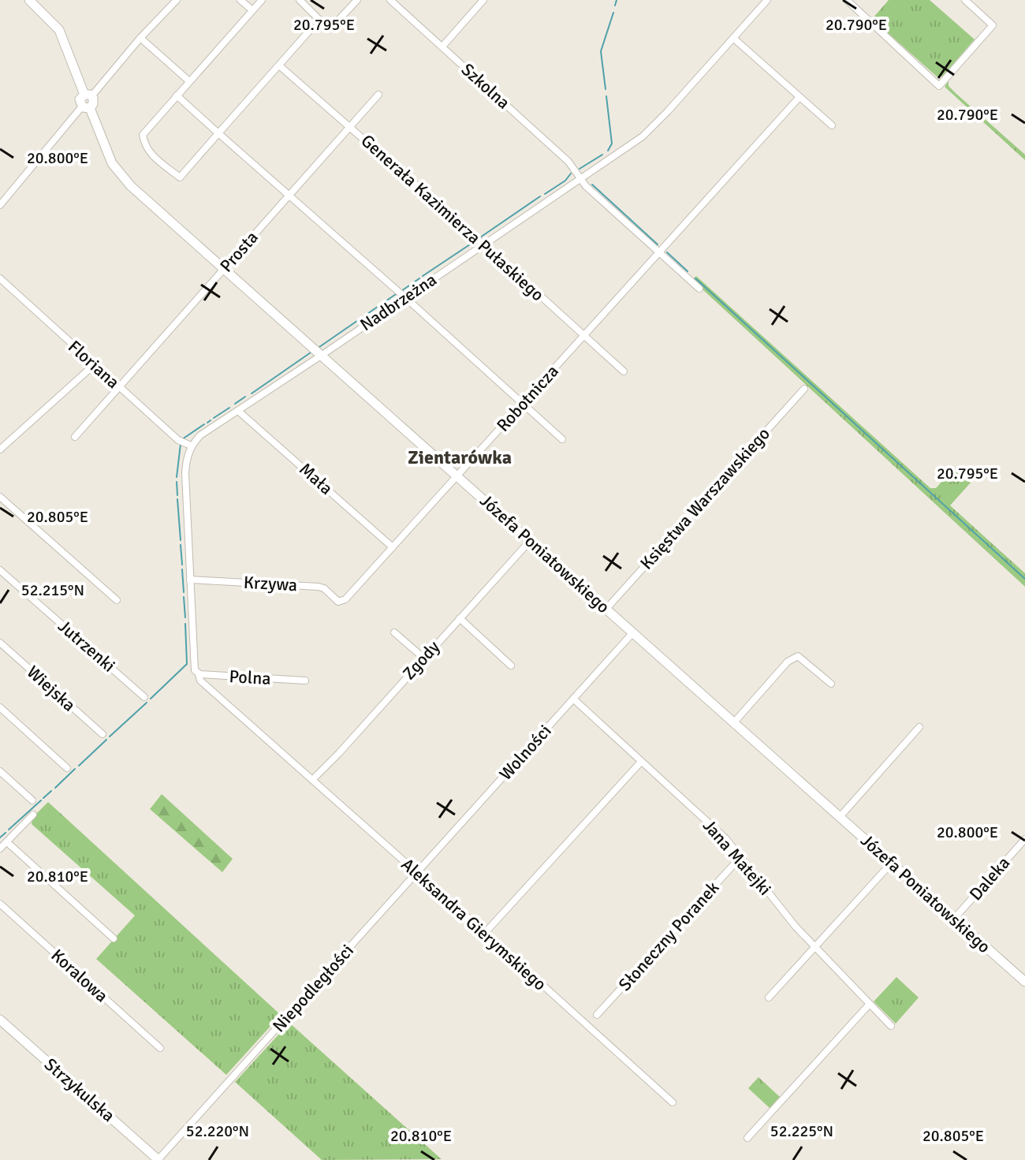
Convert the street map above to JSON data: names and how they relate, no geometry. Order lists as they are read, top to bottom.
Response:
{
  "streets": {
    "street": [
      "Szkolna",
      "Generała Kazimierza Pułaskiego",
      "Prosta",
      "Nadbrzeżna",
      "Floriana",
      "Robotnicza",
      "Mała",
      "Księstwa Warszawskiego",
      "Józefa Poniatowskiego",
      "Krzywa",
      "Jutrzenki",
      "Zgody",
      "Polna",
      "Wiejska",
      "Wolności",
      "Jana Matejki",
      "Daleka",
      "Aleksandra Gierymskiego",
      "Słoneczny Poranek",
      "Koralowa",
      "Niepodległości",
      "Strzykulska"
    ]
  },
  "crossings": [
    ["Szkolna", "Nadbrzeżna"],
    ["Szkolna", "Robotnicza"],
    ["Generała Kazimierza Pułaskiego", "Prosta"],
    ["Generała Kazimierza Pułaskiego", "Nadbrzeżna"],
    ["Generała Kazimierza Pułaskiego", "Robotnicza"],
    ["Prosta", "Floriana"],
    ["Prosta", "Józefa Poniatowskiego"],
    ["Nadbrzeżna", "Floriana"],
    ["Nadbrzeżna", "Mała"],
    ["Nadbrzeżna", "Józefa Poniatowskiego"],
    ["Robotnicza", "Mała"],
    ["Robotnicza", "Józefa Poniatowskiego"],
    ["Robotnicza", "Krzywa"],
    ["Księstwa Warszawskiego", "Józefa Poniatowskiego"],
    ["Józefa Poniatowskiego", "Zgody"],
    ["Józefa Poniatowskiego", "Wolności"],
    ["Józefa Poniatowskiego", "Daleka"],
    ["Zgody", "Aleksandra Gierymskiego"],
    ["Polna", "Aleksandra Gierymskiego"],
    ["Wolności", "Jana Matejki"],
    ["Wolności", "Aleksandra Gierymskiego"],
    ["Wolności", "Niepodległości"],
    ["Jana Matejki", "Słoneczny Poranek"],
    ["Aleksandra Gierymskiego", "Niepodległości"],
    ["Niepodległości", "Strzykulska"]
  ],
  "districts": ["Zientarówka"],
  "coordinates": [
    "20.790°E",
    "20.795°E",
    "20.800°E",
    "20.805°E",
    "52.215°N",
    "20.810°E",
    "52.220°N",
    "52.225°N"
  ]
}
